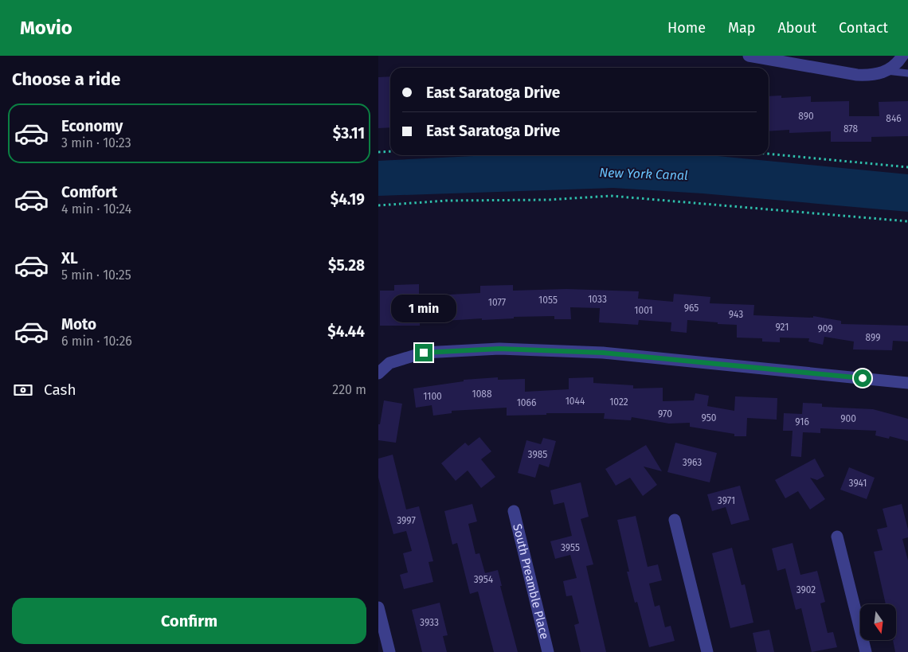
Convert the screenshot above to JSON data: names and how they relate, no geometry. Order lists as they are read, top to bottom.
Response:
{
  "streets": {
    "street": ["South Preamble Place"]
  },
  "water": ["New York Canal"],
  "house_numbers": [
    "890",
    "846",
    "878",
    "1033",
    "1055",
    "1077",
    "965",
    "1001",
    "943",
    "921",
    "909",
    "899",
    "1088",
    "1100",
    "1044",
    "1022",
    "1066",
    "970",
    "950",
    "900",
    "916",
    "3985",
    "3963",
    "3941",
    "3971",
    "3997",
    "3955",
    "3954",
    "3902",
    "3933"
  ],
  "north": "bottom",
  "page": {
    "header": "Movio",
    "nav": [
      "Home",
      "Map",
      "About",
      "Contact"
    ],
    "heading": "Choose a ride",
    "banner": ["East Saratoga Drive", "East Saratoga Drive"],
    "list": [
      {
        "name": "Economy",
        "note": "3 min · 10:23",
        "value": "$3.11"
      },
      {
        "name": "Comfort",
        "note": "4 min · 10:24",
        "value": "$4.19"
      },
      {
        "name": "XL",
        "note": "5 min · 10:25",
        "value": "$5.28"
      },
      {
        "name": "Moto",
        "note": "6 min · 10:26",
        "value": "$4.44"
      }
    ],
    "bubble": "1 min",
    "pay": ["Cash", "220 m"],
    "buttons": "Confirm"
  }
}
